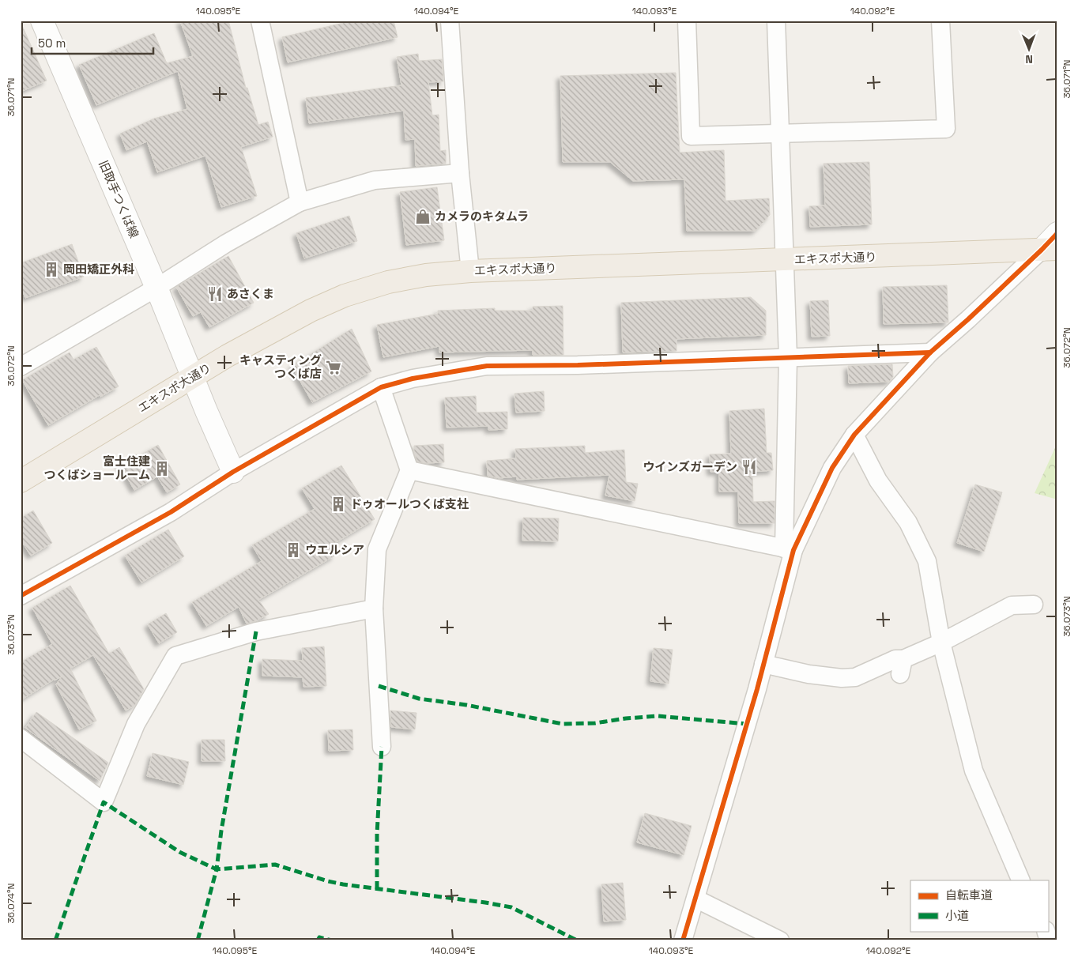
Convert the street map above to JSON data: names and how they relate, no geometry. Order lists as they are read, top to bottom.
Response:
{
  "streets": {
    "main road": ["エキスポ大通り"],
    "street": ["旧取手つくば線"]
  },
  "crossings": [
    ["旧取手つくば線", "エキスポ大通り"]
  ],
  "places": {
    "shop": ["カメラのキタムラ"],
    "building": [
      "岡田矯正外科",
      "富士住建 つくばショールーム",
      "ドゥオールつくば支社",
      "ウエルシア"
    ],
    "restaurant": ["あさくま", "ウインズガーデン"],
    "supermarket": ["キャスティング つくば店"]
  },
  "legend": ["自転車道", "小道"],
  "scale_bar": "50 m",
  "north": "bottom",
  "coordinates": [
    "140.095°E",
    "140.094°E",
    "140.093°E",
    "140.092°E",
    "36.071°N",
    "36.072°N",
    "36.073°N",
    "36.074°N"
  ]
}
